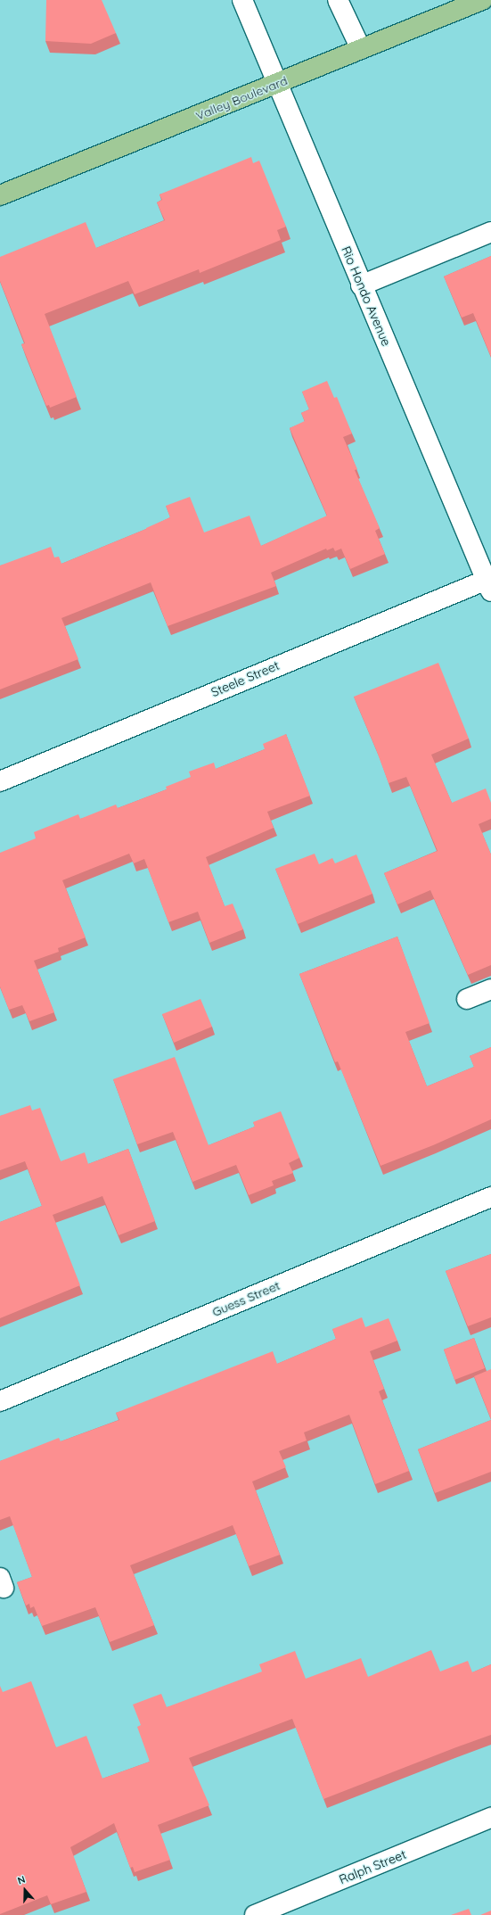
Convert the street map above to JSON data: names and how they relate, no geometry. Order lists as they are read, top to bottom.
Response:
{
  "streets": {
    "main road": ["Valley Boulevard"],
    "street": [
      "Rio Hondo Avenue",
      "Steele Street",
      "Guess Street",
      "Ralph Street"
    ]
  },
  "crossings": [
    ["Valley Boulevard", "Rio Hondo Avenue"],
    ["Rio Hondo Avenue", "Steele Street"]
  ],
  "north": "top"
}
